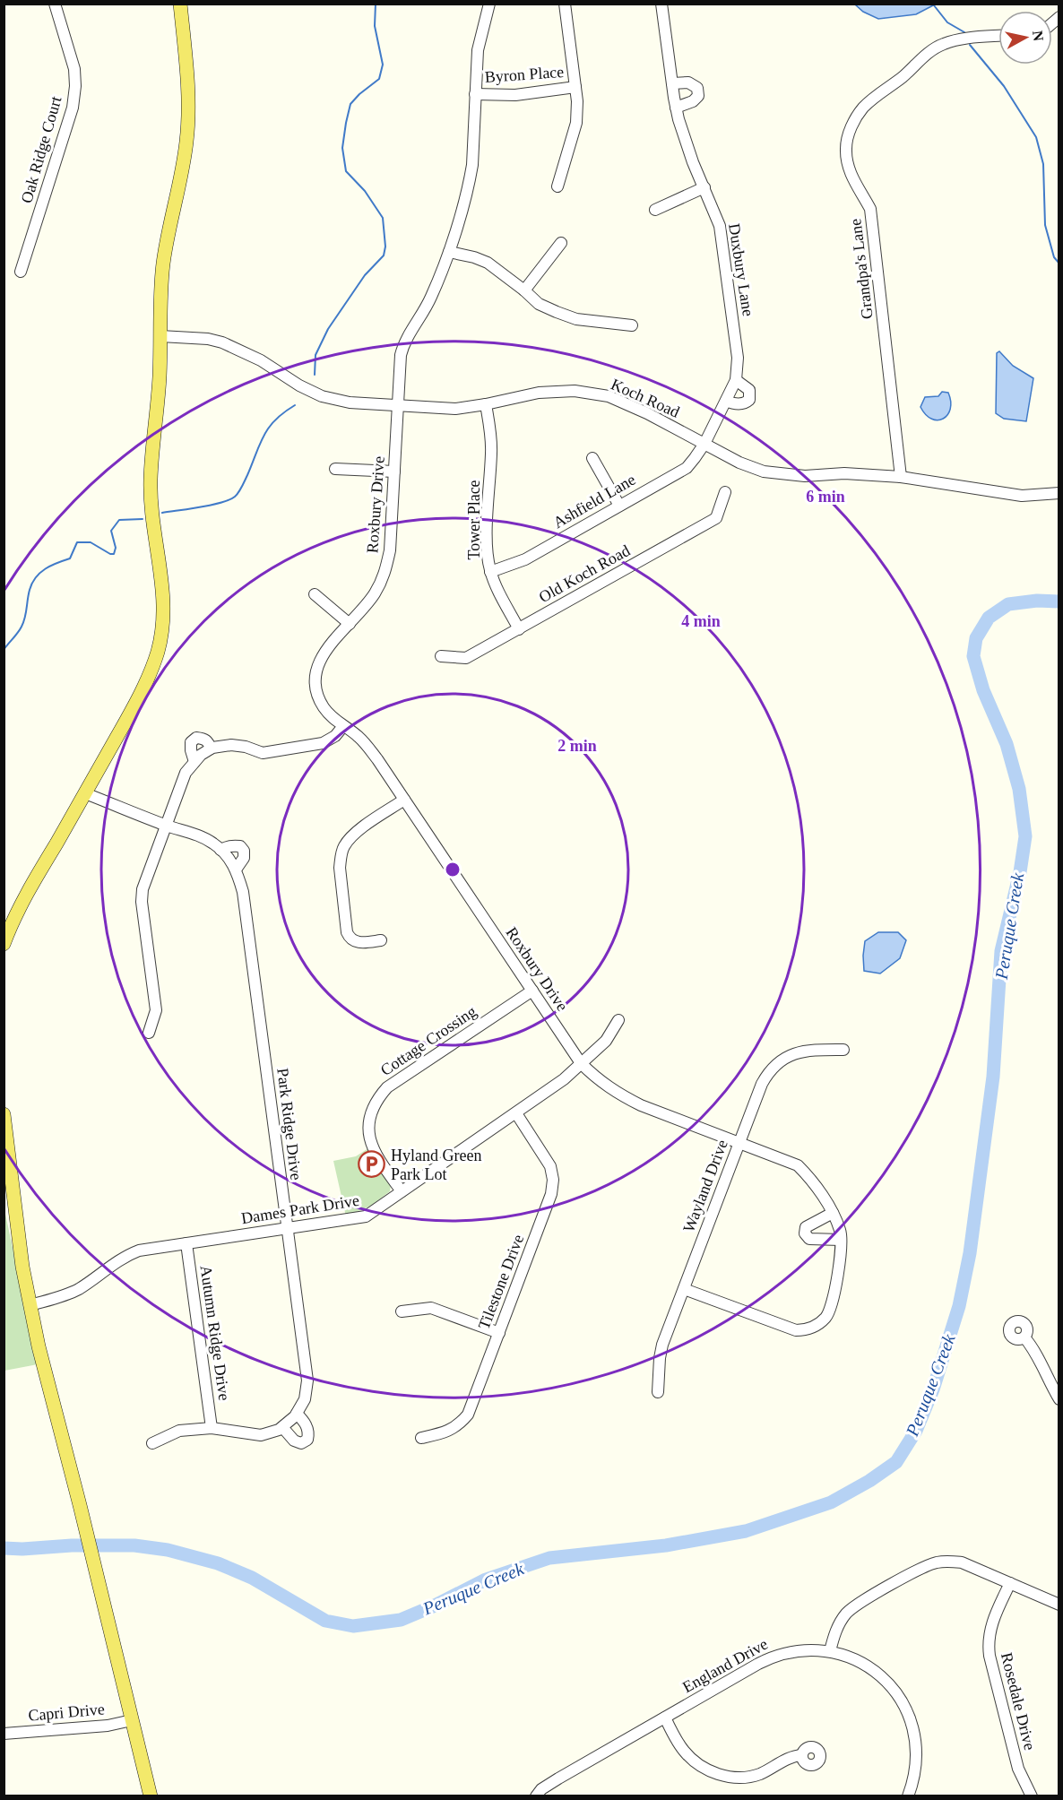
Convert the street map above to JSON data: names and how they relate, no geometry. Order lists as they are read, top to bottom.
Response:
{
  "streets": {
    "street": [
      "Byron Place",
      "Oak Ridge Court",
      "Grandpa's Lane",
      "Duxbury Lane",
      "Koch Road",
      "Ashfield Lane",
      "Roxbury Drive",
      "Tower Place",
      "Old Koch Road",
      "Cottage Crossing",
      "Park Ridge Drive",
      "Wayland Drive",
      "Dames Park Drive",
      "Tilestone Drive",
      "Autumn Ridge Drive",
      "England Drive",
      "Rosedale Drive",
      "Capri Drive"
    ]
  },
  "crossings": [
    ["Byron Place", "Roxbury Drive"],
    ["Grandpa's Lane", "Koch Road"],
    ["Duxbury Lane", "Koch Road"],
    ["Duxbury Lane", "Ashfield Lane"],
    ["Koch Road", "Ashfield Lane"],
    ["Koch Road", "Roxbury Drive"],
    ["Koch Road", "Tower Place"],
    ["Ashfield Lane", "Tower Place"],
    ["Roxbury Drive", "Cottage Crossing"],
    ["Roxbury Drive", "Wayland Drive"],
    ["Roxbury Drive", "Dames Park Drive"],
    ["Tower Place", "Old Koch Road"],
    ["Cottage Crossing", "Dames Park Drive"],
    ["Park Ridge Drive", "Dames Park Drive"],
    ["Park Ridge Drive", "Autumn Ridge Drive"],
    ["Dames Park Drive", "Tilestone Drive"],
    ["Dames Park Drive", "Autumn Ridge Drive"]
  ],
  "water": ["Peruque Creek"],
  "places": {
    "parking": ["Hyland Green Park Lot"]
  },
  "north": "right",
  "rings": ["6 min", "4 min", "2 min"]
}
